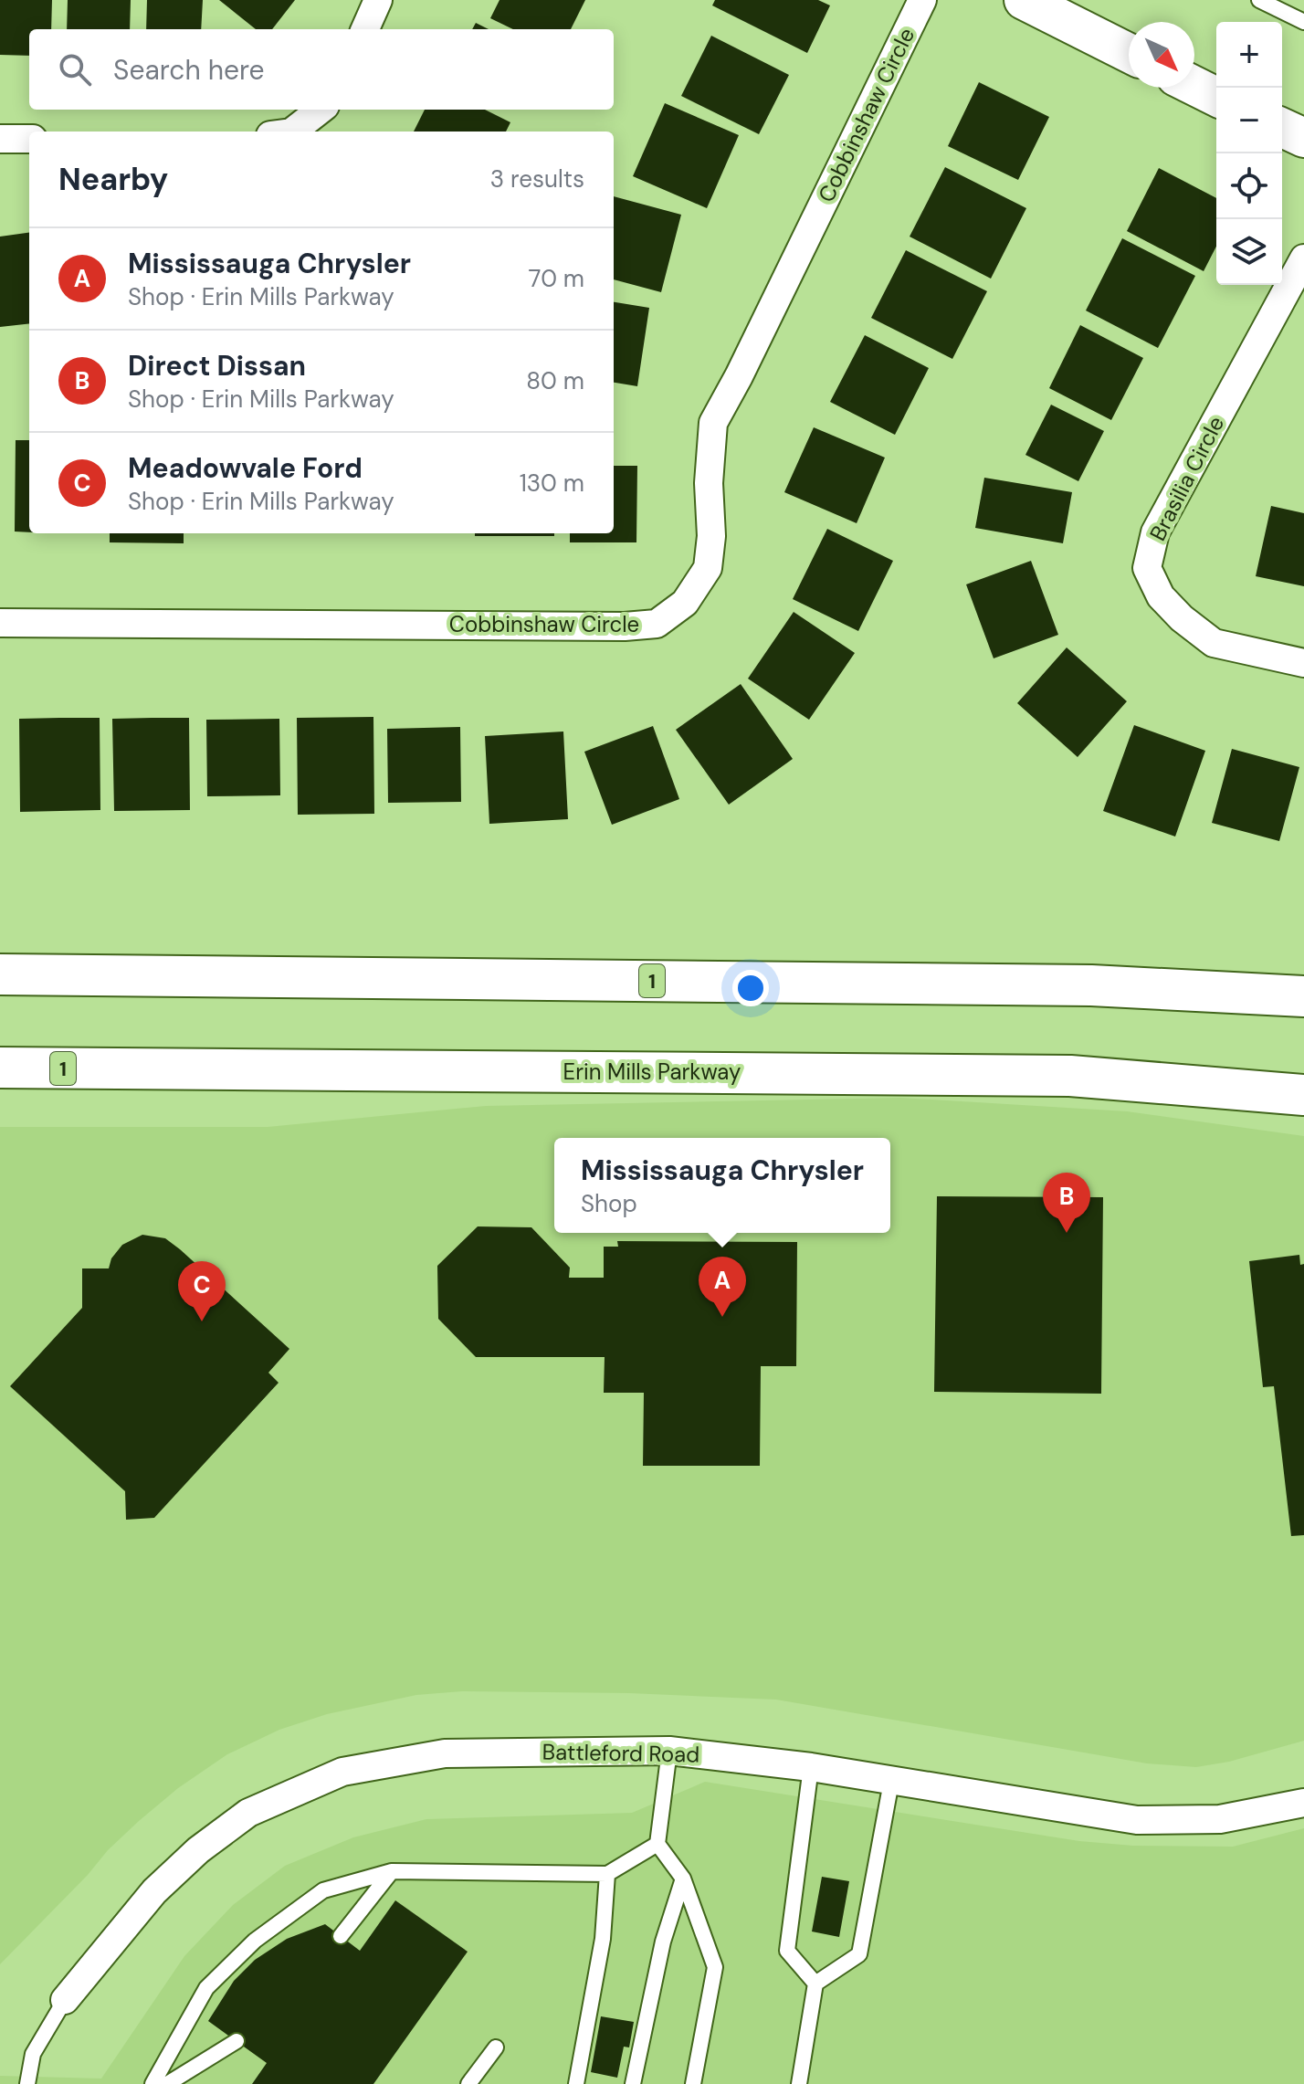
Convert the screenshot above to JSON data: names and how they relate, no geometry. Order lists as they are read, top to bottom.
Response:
{
  "streets": {
    "main road": ["1", "Erin Mills Parkway"],
    "street": ["Cobbinshaw Circle", "Brasilia Circle", "Battleford Road"]
  },
  "north": "bottom right",
  "page": {
    "map_buttons": ["+", "−"],
    "search": "Search here",
    "heading": ["Nearby", "3 results"],
    "list": [
      {
        "mark": "A",
        "name": "Mississauga Chrysler",
        "note": "Shop · Erin Mills Parkway",
        "value": "70 m"
      },
      {
        "mark": "B",
        "name": "Direct Dissan",
        "note": "Shop · Erin Mills Parkway",
        "value": "80 m"
      },
      {
        "mark": "C",
        "name": "Meadowvale Ford",
        "note": "Shop · Erin Mills Parkway",
        "value": "130 m"
      }
    ],
    "popup": ["Mississauga Chrysler", "Shop"],
    "pins": ["B", "A", "C"]
  }
}
